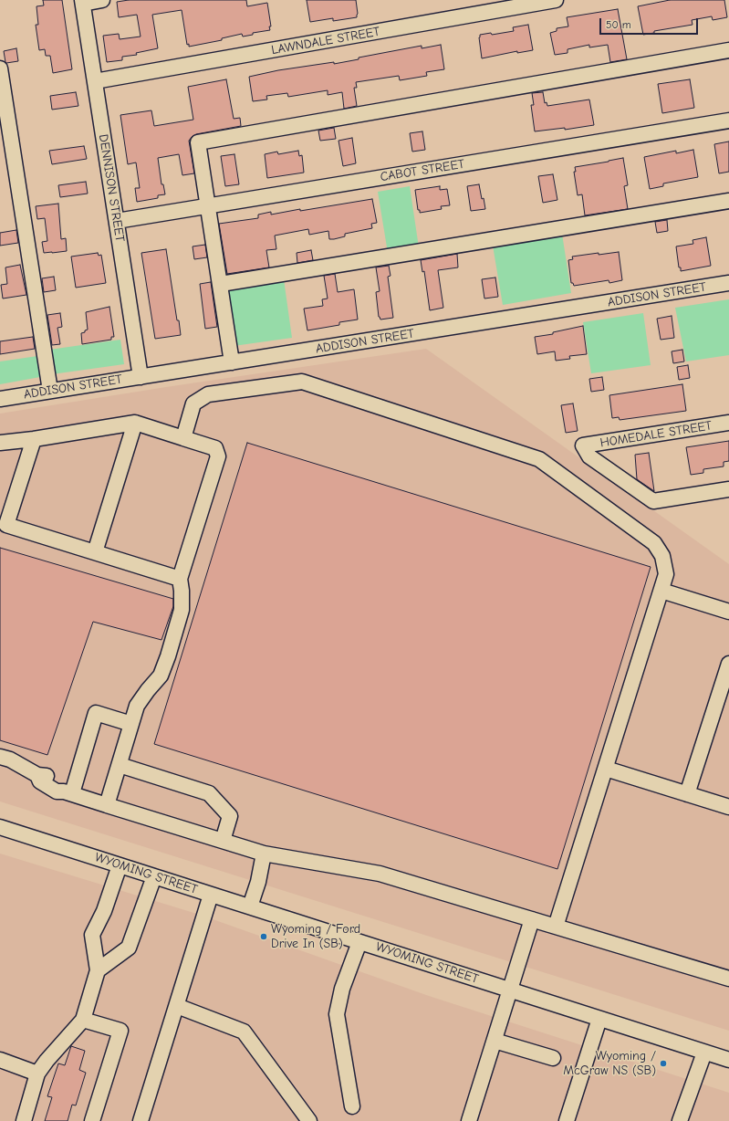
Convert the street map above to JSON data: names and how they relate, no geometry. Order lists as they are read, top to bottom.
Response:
{
  "streets": {
    "street": [
      "LAWNDALE STREET",
      "CABOT STREET",
      "DENNISON STREET",
      "ADDISON STREET",
      "HOMEDALE STREET",
      "WYOMING STREET"
    ]
  },
  "crossings": [
    ["LAWNDALE STREET", "DENNISON STREET"],
    ["CABOT STREET", "DENNISON STREET"],
    ["DENNISON STREET", "ADDISON STREET"]
  ],
  "places": ["Wyoming / Ford Drive In (SB)", "Wyoming / McGraw NS (SB)"],
  "scale_bar": "50 m"
}
